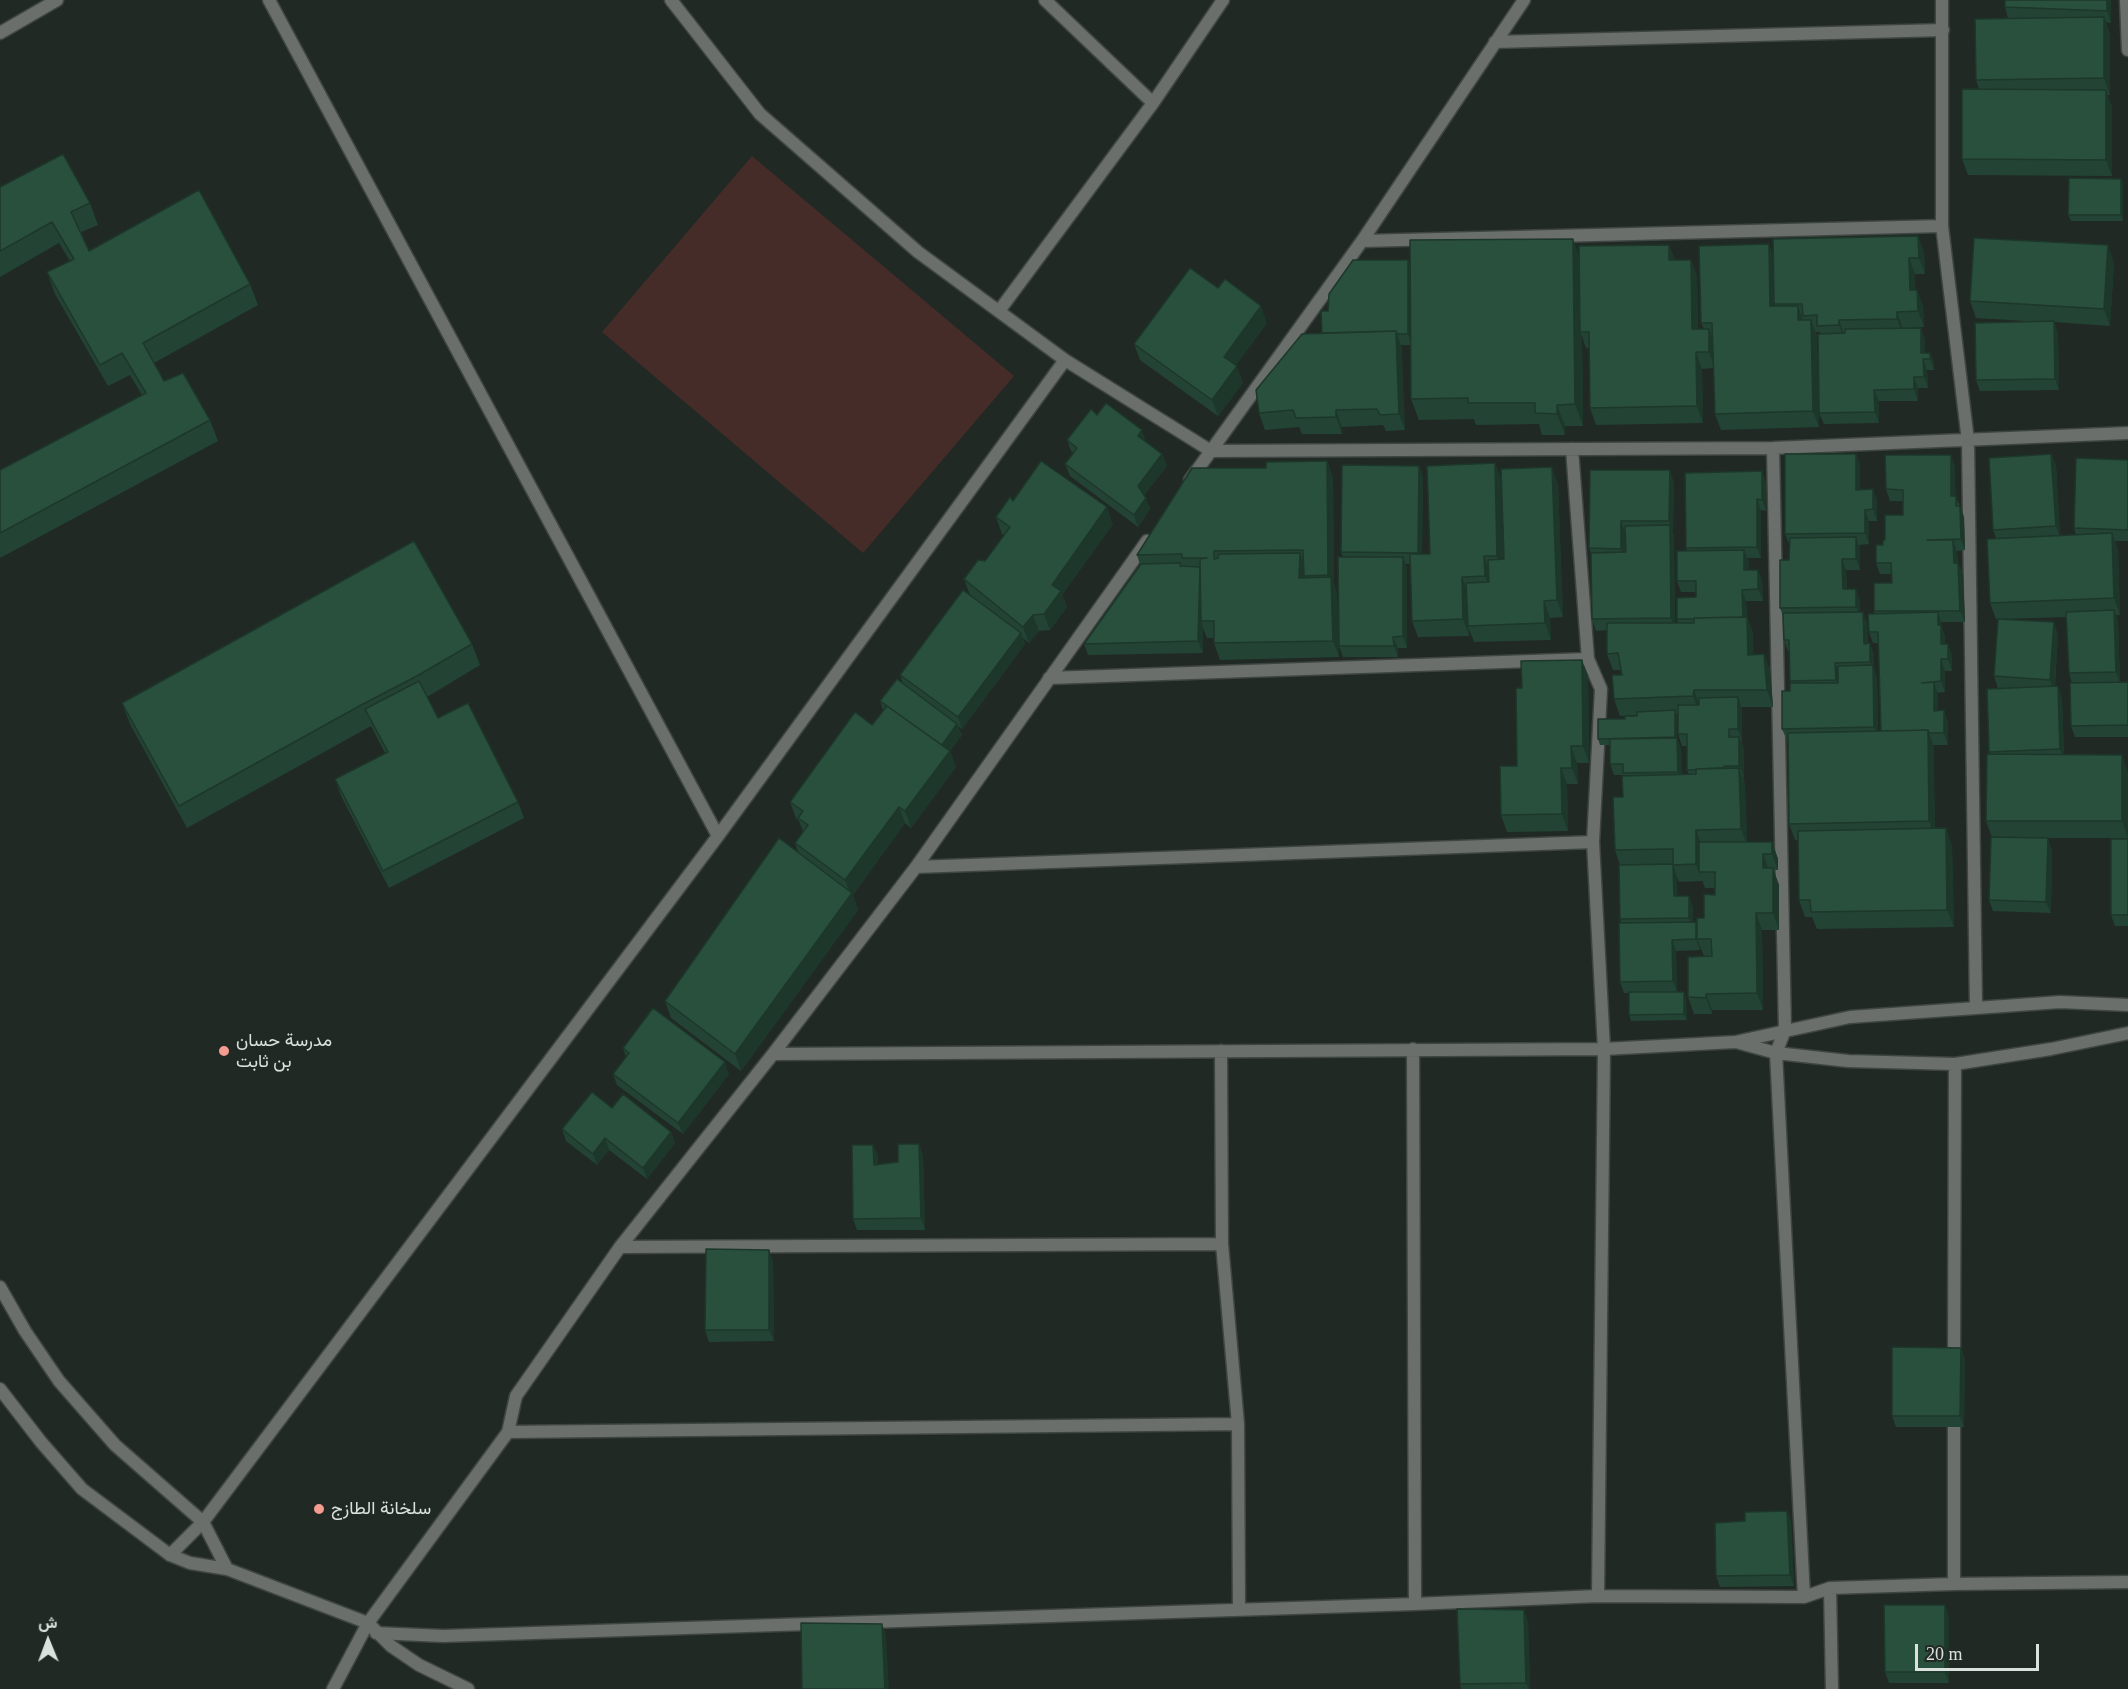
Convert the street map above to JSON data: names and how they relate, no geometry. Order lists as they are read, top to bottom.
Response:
{
  "places": ["مدرسة حسان بن ثابت", "سلخانة الطازج"],
  "scale_bar": "20 m",
  "north": "top"
}
